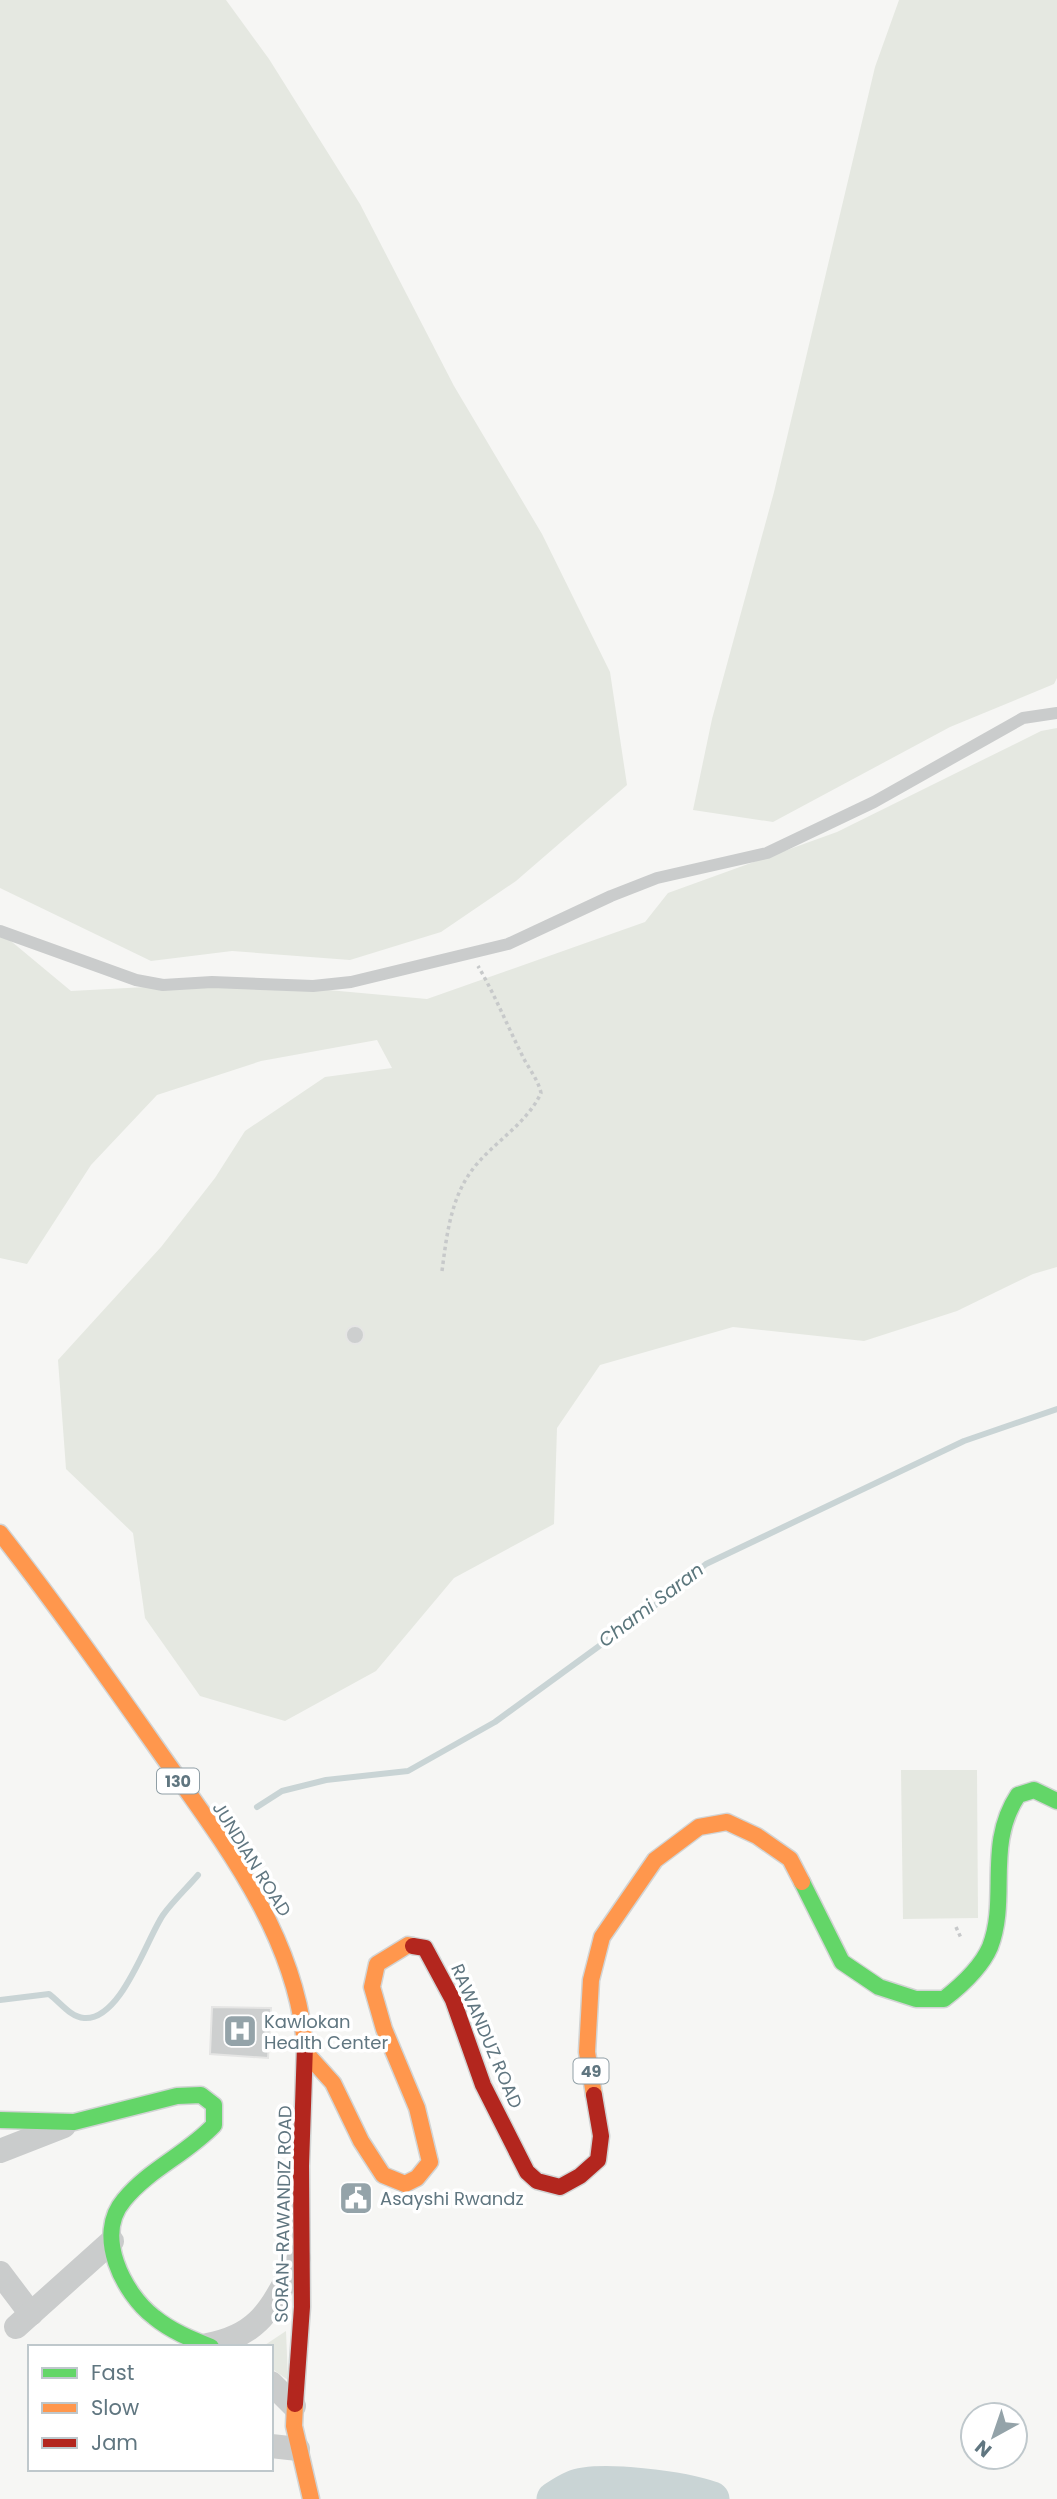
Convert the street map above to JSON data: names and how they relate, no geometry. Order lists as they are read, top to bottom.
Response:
{
  "streets": {
    "main road": [
      "130",
      "JUNDIAN ROAD",
      "RAWANDUZ ROAD",
      "49",
      "SORAN-RAWANDIZ ROAD"
    ]
  },
  "crossings": [
    ["JUNDIAN ROAD", "RAWANDUZ ROAD"],
    ["JUNDIAN ROAD", "SORAN-RAWANDIZ ROAD"],
    ["RAWANDUZ ROAD", "SORAN-RAWANDIZ ROAD"]
  ],
  "water": ["Chami Saran"],
  "places": {
    "hospital": ["Kawlokan Health Center"],
    "public building": ["Asayshi Rwandz"]
  },
  "legend": ["Fast", "Slow", "Jam"],
  "north": "bottom left"
}
